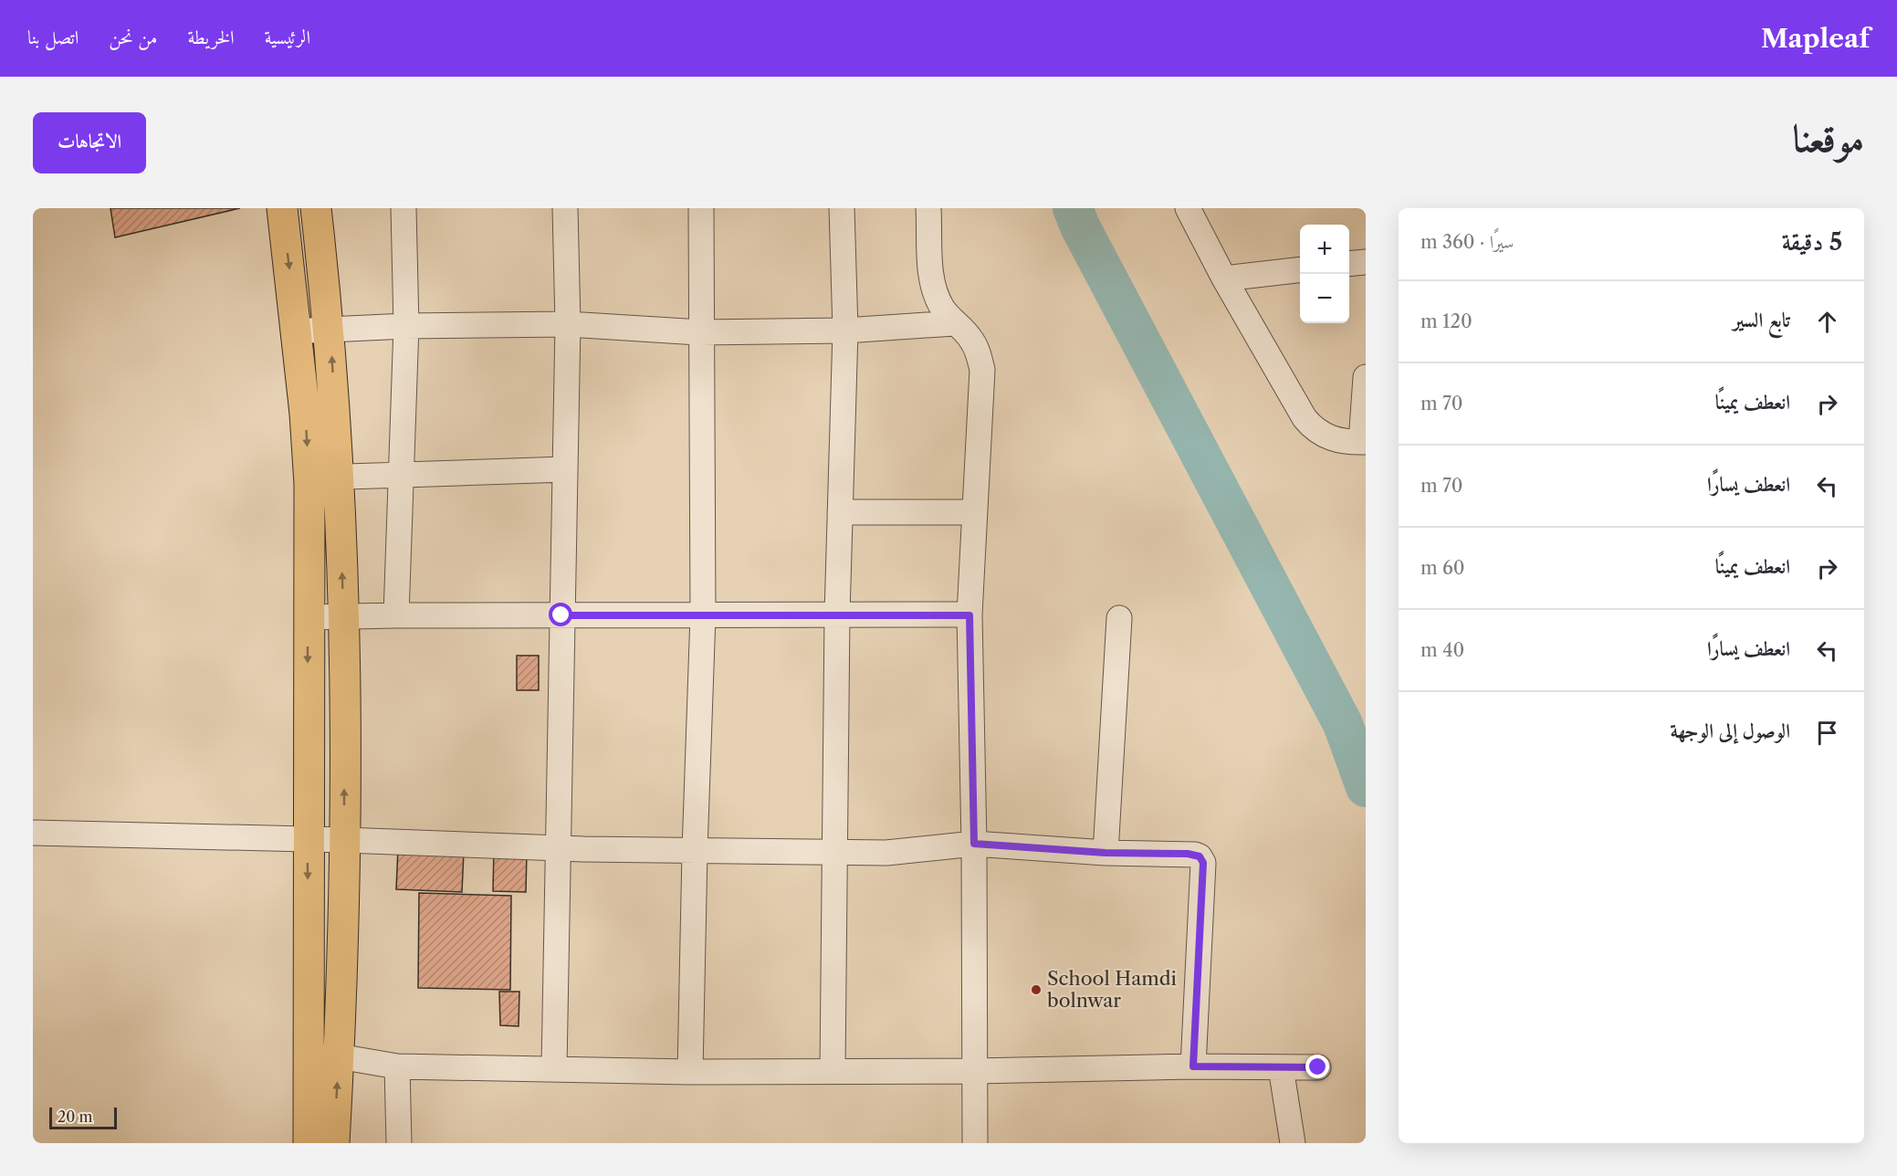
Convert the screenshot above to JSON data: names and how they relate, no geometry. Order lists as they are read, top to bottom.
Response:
{
  "places": ["School Hamdi bolnwar"],
  "scale_bar": "20 m",
  "page": {
    "header": "Mapleaf",
    "nav": [
      "الرئيسية",
      "الخريطة",
      "من نحن",
      "اتصل بنا"
    ],
    "title": "موقعنا",
    "buttons": "الاتجاهات",
    "heading": ["5 دقيقة", "سيرًا · 360 m"],
    "map_buttons": ["+", "−"],
    "list": [
      ["تابع السير", "120 m"],
      ["انعطف يمينًا", "70 m"],
      ["انعطف يسارًا", "70 m"],
      ["انعطف يمينًا", "60 m"],
      ["انعطف يسارًا", "40 m"],
      "الوصول إلى الوجهة"
    ],
    "scale": "20 m"
  }
}
